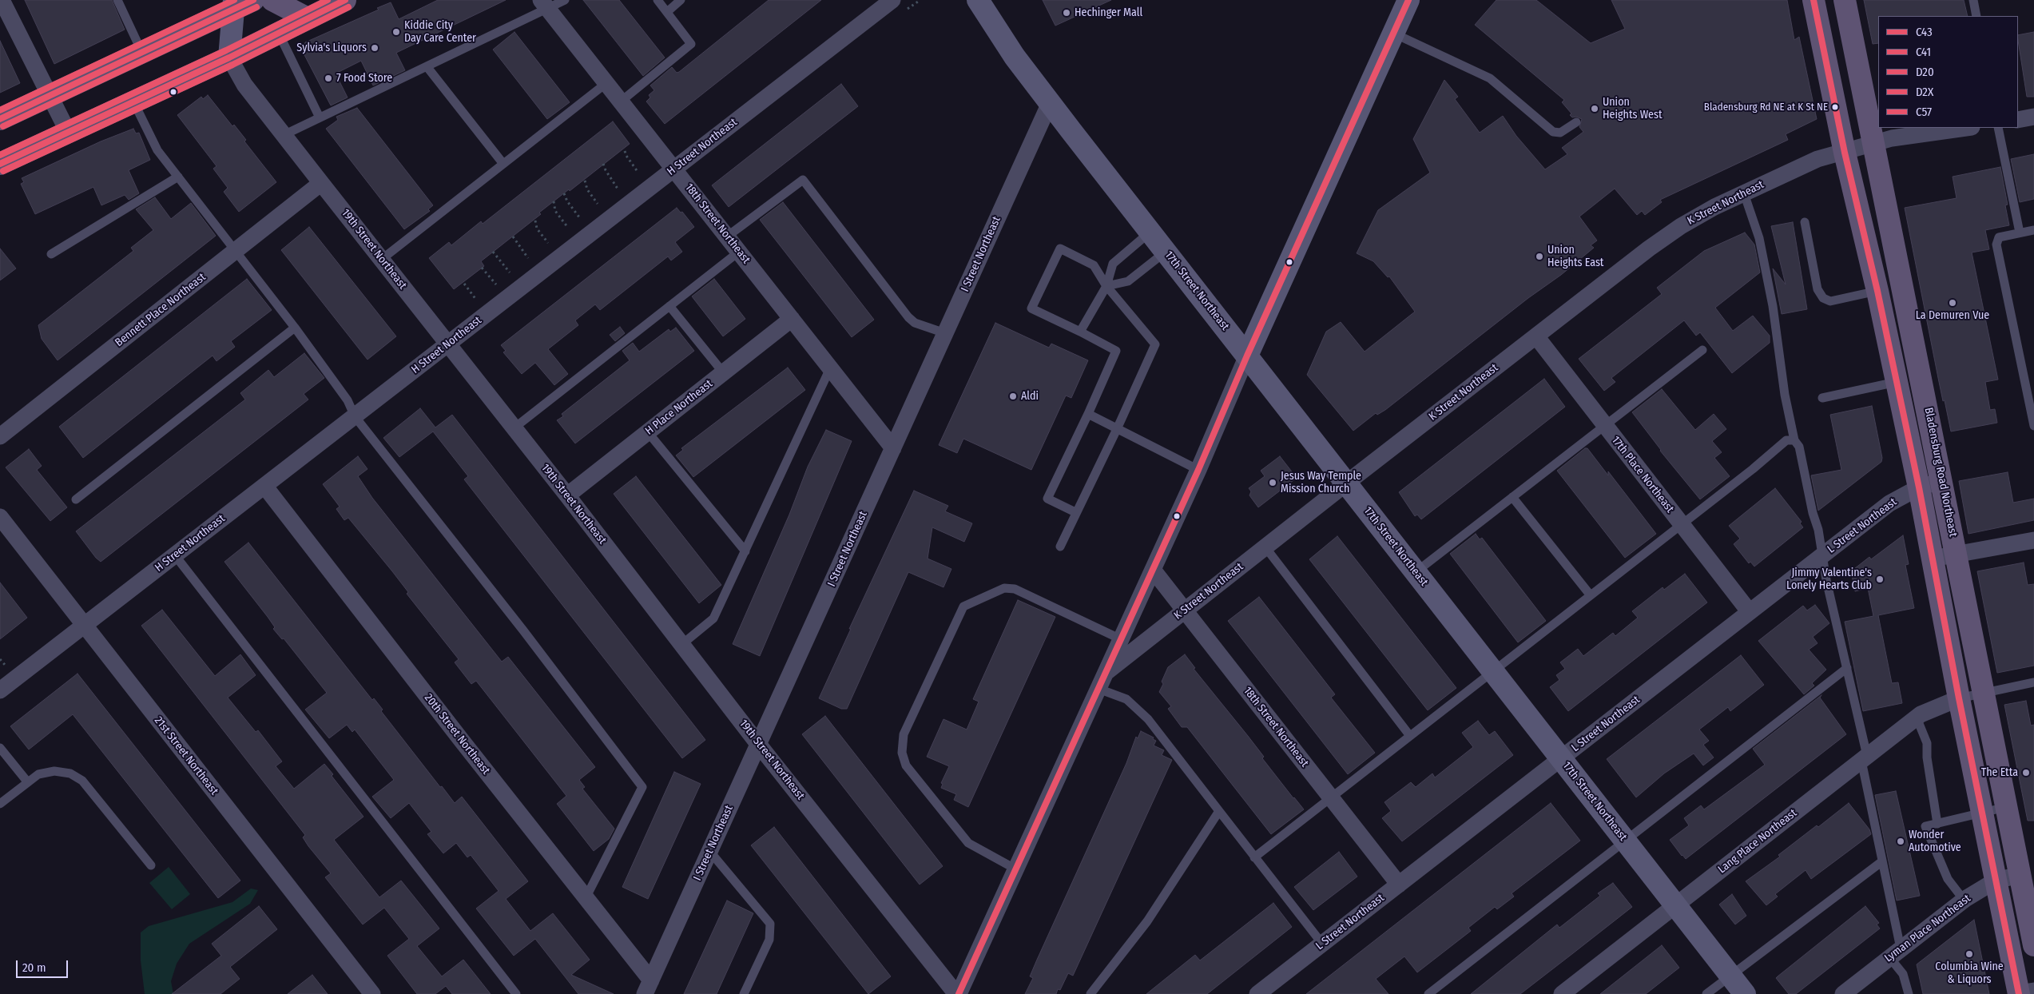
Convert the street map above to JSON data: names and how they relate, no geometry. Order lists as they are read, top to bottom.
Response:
{
  "streets": {
    "main road": ["17th Street Northeast", "Bladensburg Road Northeast"],
    "street": [
      "H Street Northeast",
      "K Street Northeast",
      "18th Street Northeast",
      "19th Street Northeast",
      "I Street Northeast",
      "Bennett Place Northeast",
      "H Place Northeast",
      "17th Place Northeast",
      "L Street Northeast",
      "20th Street Northeast",
      "21st Street Northeast",
      "Lang Place Northeast",
      "Lyman Place Northeast"
    ]
  },
  "crossings": [
    ["H Street Northeast", "18th Street Northeast"],
    ["H Street Northeast", "19th Street Northeast"],
    ["H Street Northeast", "20th Street Northeast"],
    ["H Street Northeast", "21st Street Northeast"],
    ["K Street Northeast", "18th Street Northeast"],
    ["K Street Northeast", "17th Street Northeast"],
    ["K Street Northeast", "Bladensburg Road Northeast"],
    ["K Street Northeast", "17th Place Northeast"],
    ["18th Street Northeast", "I Street Northeast"],
    ["18th Street Northeast", "H Place Northeast"],
    ["18th Street Northeast", "L Street Northeast"],
    ["19th Street Northeast", "I Street Northeast"],
    ["19th Street Northeast", "Bennett Place Northeast"],
    ["19th Street Northeast", "H Place Northeast"],
    ["I Street Northeast", "17th Street Northeast"],
    ["I Street Northeast", "20th Street Northeast"],
    ["17th Street Northeast", "L Street Northeast"],
    ["17th Street Northeast", "Lang Place Northeast"],
    ["Bladensburg Road Northeast", "L Street Northeast"],
    ["Bladensburg Road Northeast", "Lyman Place Northeast"],
    ["17th Place Northeast", "L Street Northeast"]
  ],
  "places": [
    "Hechinger Mall",
    "Kiddie City Day Care Center",
    "Sylvia's Liquors",
    "7 Food Store",
    "Bladensburg Rd NE at K St NE",
    "Union Heights West",
    "Union Heights East",
    "La Demuren Vue",
    "Aldi",
    "Jesus Way Temple Mission Church",
    "Jimmy Valentine's Lonely Hearts Club",
    "The Etta",
    "Wonder Automotive",
    "Columbia Wine & Liquors"
  ],
  "lines": [
    "transit line C43",
    "transit line C41",
    "transit line D20",
    "transit line C57",
    "transit line D2X"
  ],
  "legend": [
    "C43",
    "C41",
    "D20",
    "D2X",
    "C57"
  ],
  "scale_bar": "20 m"
}
